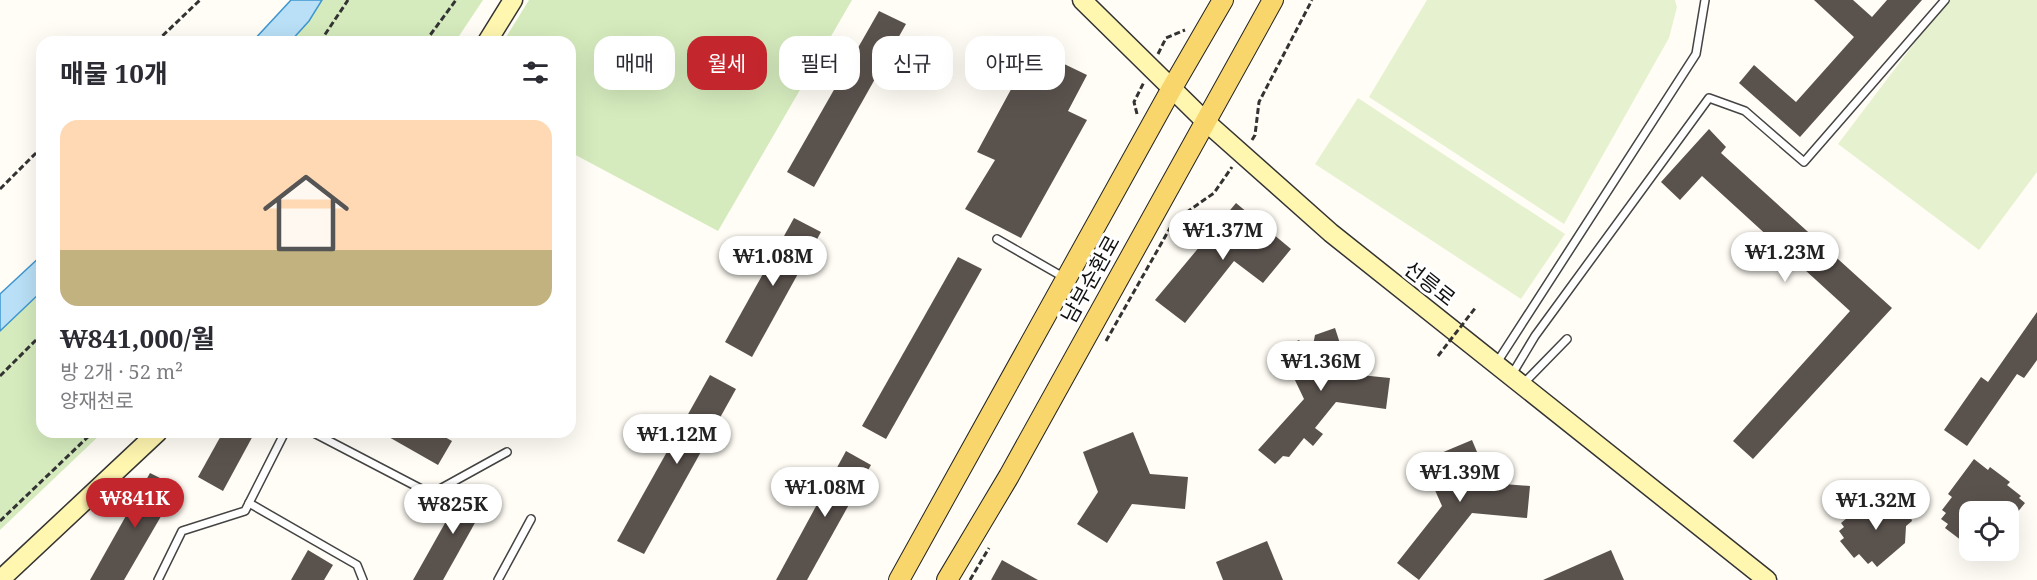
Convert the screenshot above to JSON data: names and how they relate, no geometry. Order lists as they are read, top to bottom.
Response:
{
  "streets": {
    "main road": ["남부순환로", "선릉로"]
  },
  "crossings": [
    ["남부순환로", "선릉로"]
  ],
  "page": {
    "chip": [
      "매매",
      "월세",
      "필터",
      "신규",
      "아파트"
    ],
    "heading": "매물 10개",
    "list": [
      {
        "name": "₩841,000/월",
        "note": "방 2개 · 52 m² · 양재천로"
      }
    ],
    "price": [
      "₩1.37M",
      "₩1.23M",
      "₩1.08M",
      "₩1.36M",
      "₩1.12M",
      "₩1.39M",
      "₩1.08M",
      "₩841K",
      "₩1.32M",
      "₩825K"
    ]
  }
}
